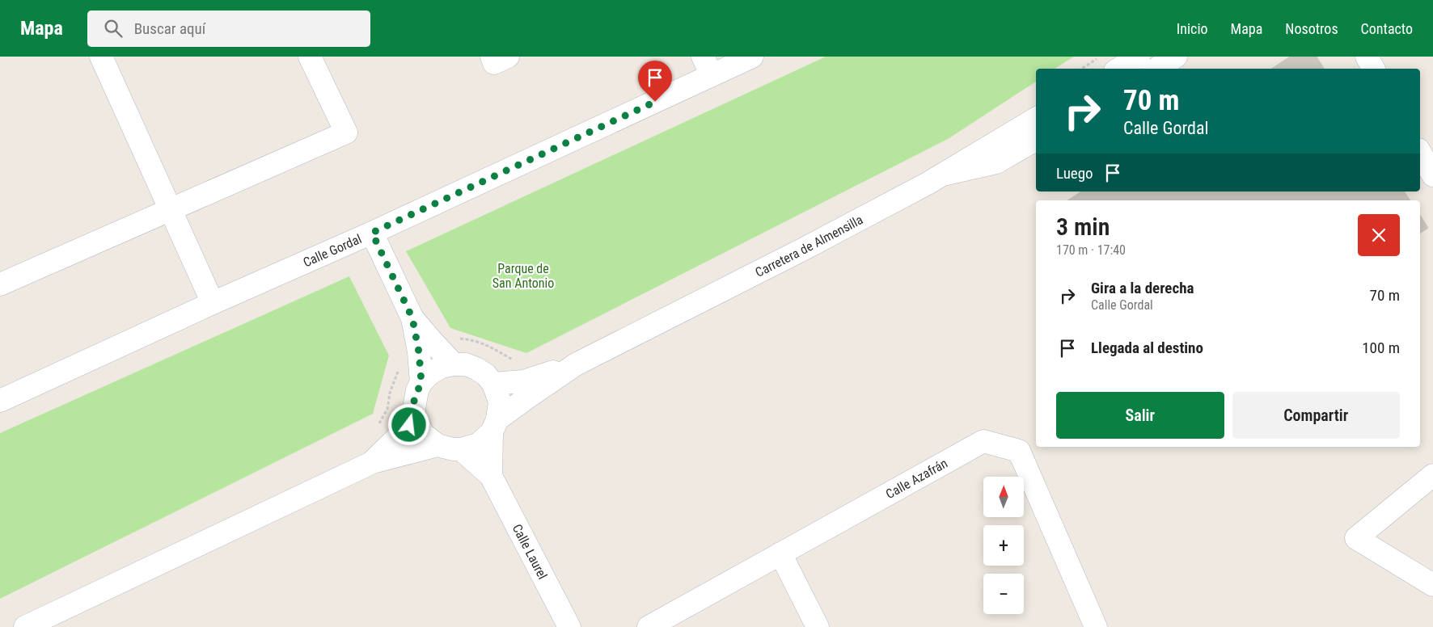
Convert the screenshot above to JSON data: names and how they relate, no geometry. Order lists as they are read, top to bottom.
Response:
{
  "streets": {
    "street": [
      "Carretera de Almensilla",
      "Calle Gordal",
      "Calle Azafrán",
      "Calle Laurel"
    ]
  },
  "crossings": [
    ["Carretera de Almensilla", "Calle Laurel"]
  ],
  "parks": ["Parque de San Antonio"],
  "north": "top",
  "page": {
    "header": "Mapa",
    "search": "Buscar aquí",
    "nav": [
      "Inicio",
      "Mapa",
      "Nosotros",
      "Contacto"
    ],
    "turn": ["70 m", "Calle Gordal"],
    "then": "Luego",
    "heading": ["3 min", "170 m · 17:40"],
    "list": [
      {
        "name": "Gira a la derecha",
        "note": "Calle Gordal",
        "value": "70 m"
      },
      {
        "name": "Llegada al destino",
        "value": "100 m"
      }
    ],
    "buttons": ["Salir", "Compartir"],
    "map_buttons": ["+", "−"]
  }
}
